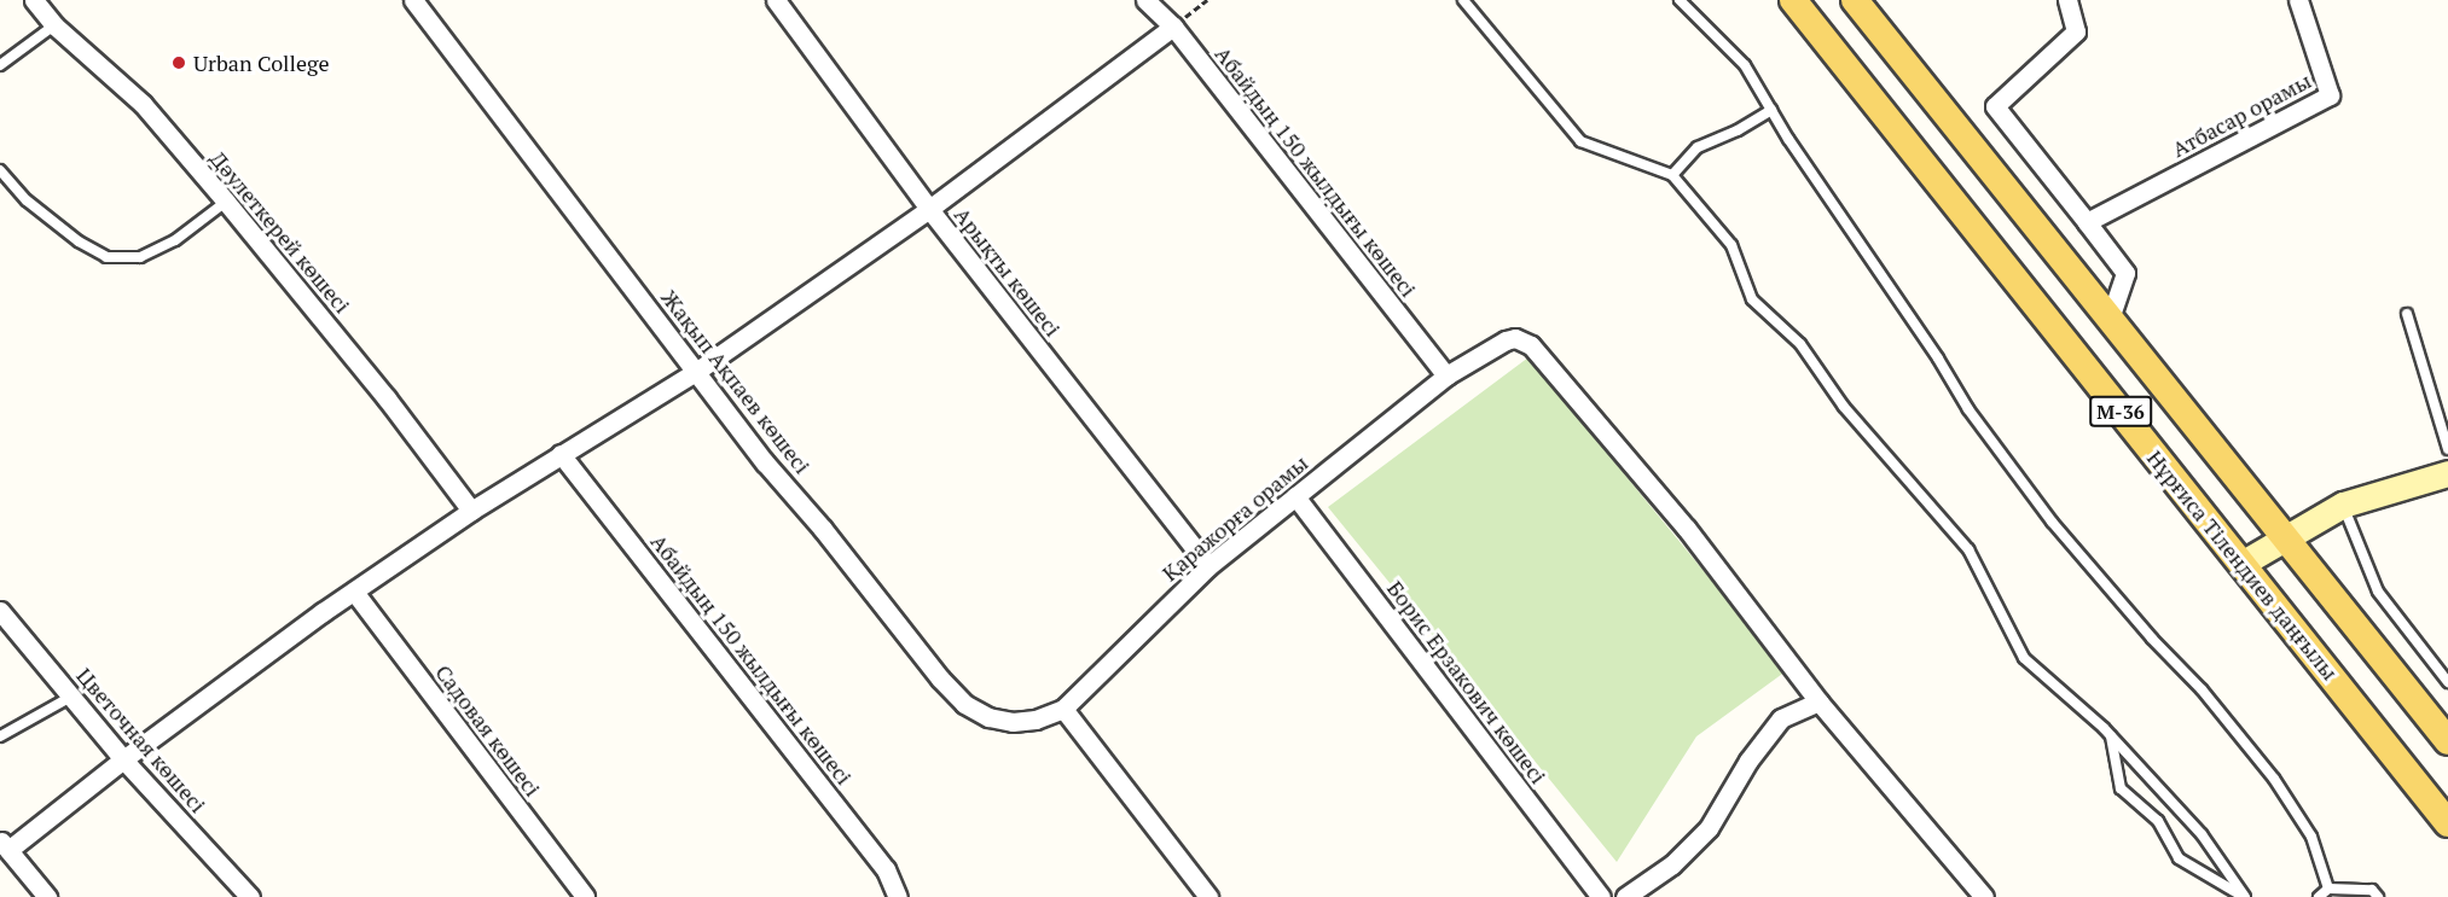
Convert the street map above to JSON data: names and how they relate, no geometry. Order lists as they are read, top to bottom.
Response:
{
  "streets": {
    "main road": ["M-36", "Нұрғиса Тілендиев даңғылы"],
    "street": [
      "Атбасар орамы",
      "Абайдың 150 жылдығы көшесі",
      "Дәулеткерей көшесі",
      "Арықты көшесі",
      "Жақып Ақпаев көшесі",
      "Қаражорға орамы",
      "Борис Ерзакович көшесі",
      "Садовая көшесі",
      "Цветочная көшесі"
    ]
  },
  "crossings": [
    ["Абайдың 150 жылдығы көшесі", "Қаражорға орамы"],
    ["Арықты көшесі", "Қаражорға орамы"],
    ["Жақып Ақпаев көшесі", "Қаражорға орамы"],
    ["Қаражорға орамы", "Борис Ерзакович көшесі"]
  ],
  "places": ["Urban College"]
}
